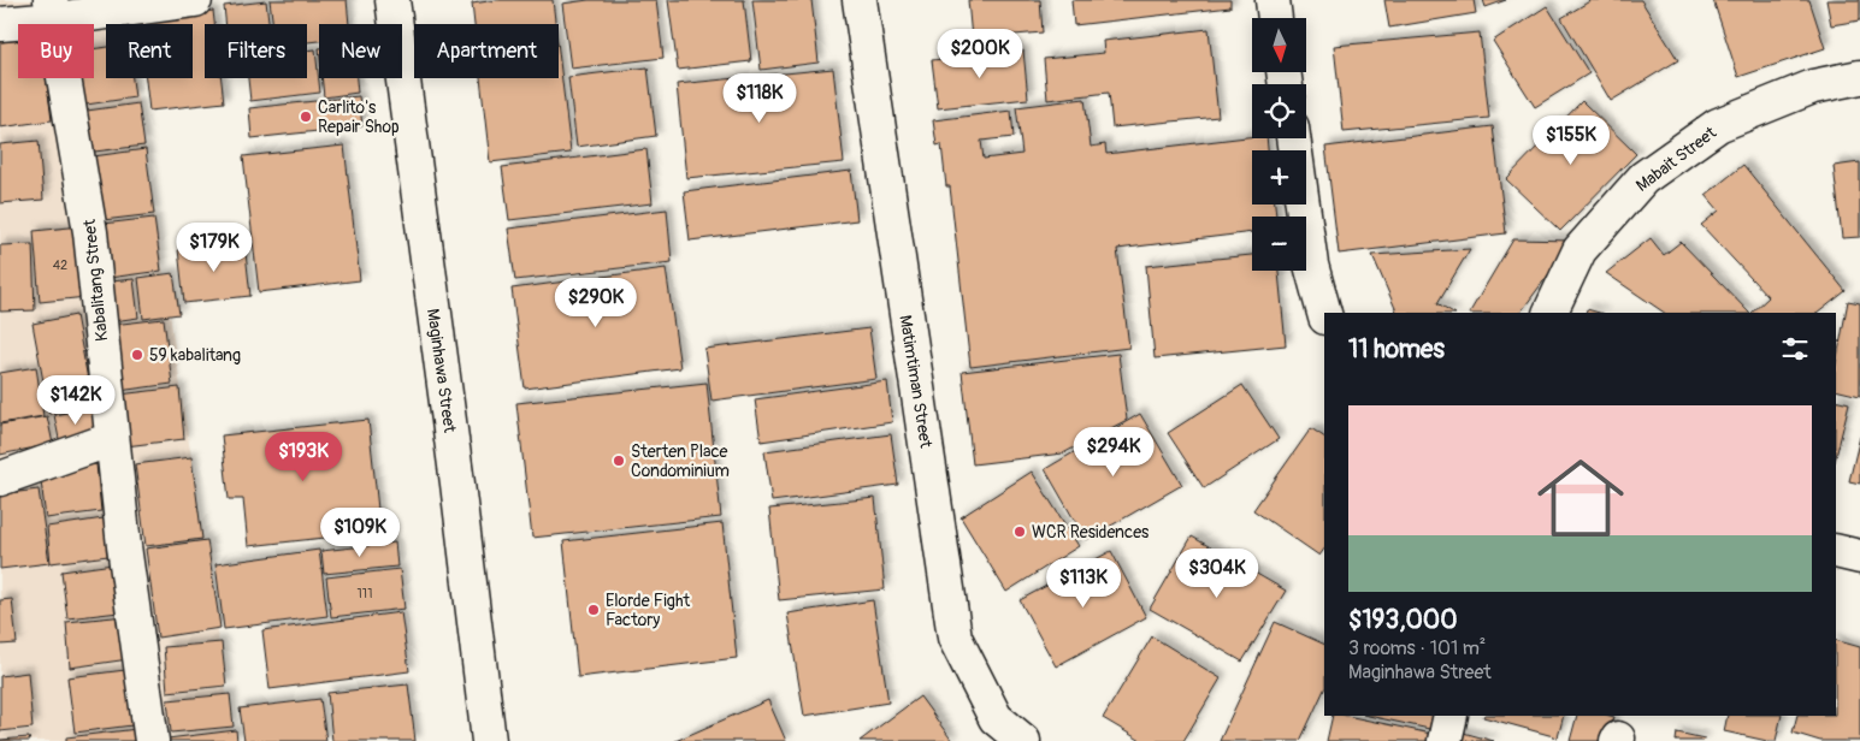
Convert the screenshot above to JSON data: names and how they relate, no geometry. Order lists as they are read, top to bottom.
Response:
{
  "streets": {
    "street": [
      "Mabait Street",
      "Kabalitang Street",
      "Maginhawa Street",
      "Matimtiman Street"
    ]
  },
  "places": [
    "Carlito's Repair Shop",
    "59 kabalitang",
    "Sterten Place Condominium",
    "WCR Residences",
    "Elorde Fight Factory"
  ],
  "house_numbers": ["42", "111"],
  "north": "bottom",
  "page": {
    "map_buttons": ["+", "−"],
    "chip": [
      "Buy",
      "Rent",
      "Filters",
      "New",
      "Apartment"
    ],
    "price": [
      "$200K",
      "$118K",
      "$155K",
      "$179K",
      "$290K",
      "$142K",
      "$294K",
      "$193K",
      "$109K",
      "$304K",
      "$113K"
    ],
    "heading": "11 homes",
    "list": [
      {
        "name": "$193,000",
        "note": "3 rooms · 101 m² · Maginhawa Street"
      }
    ]
  }
}
